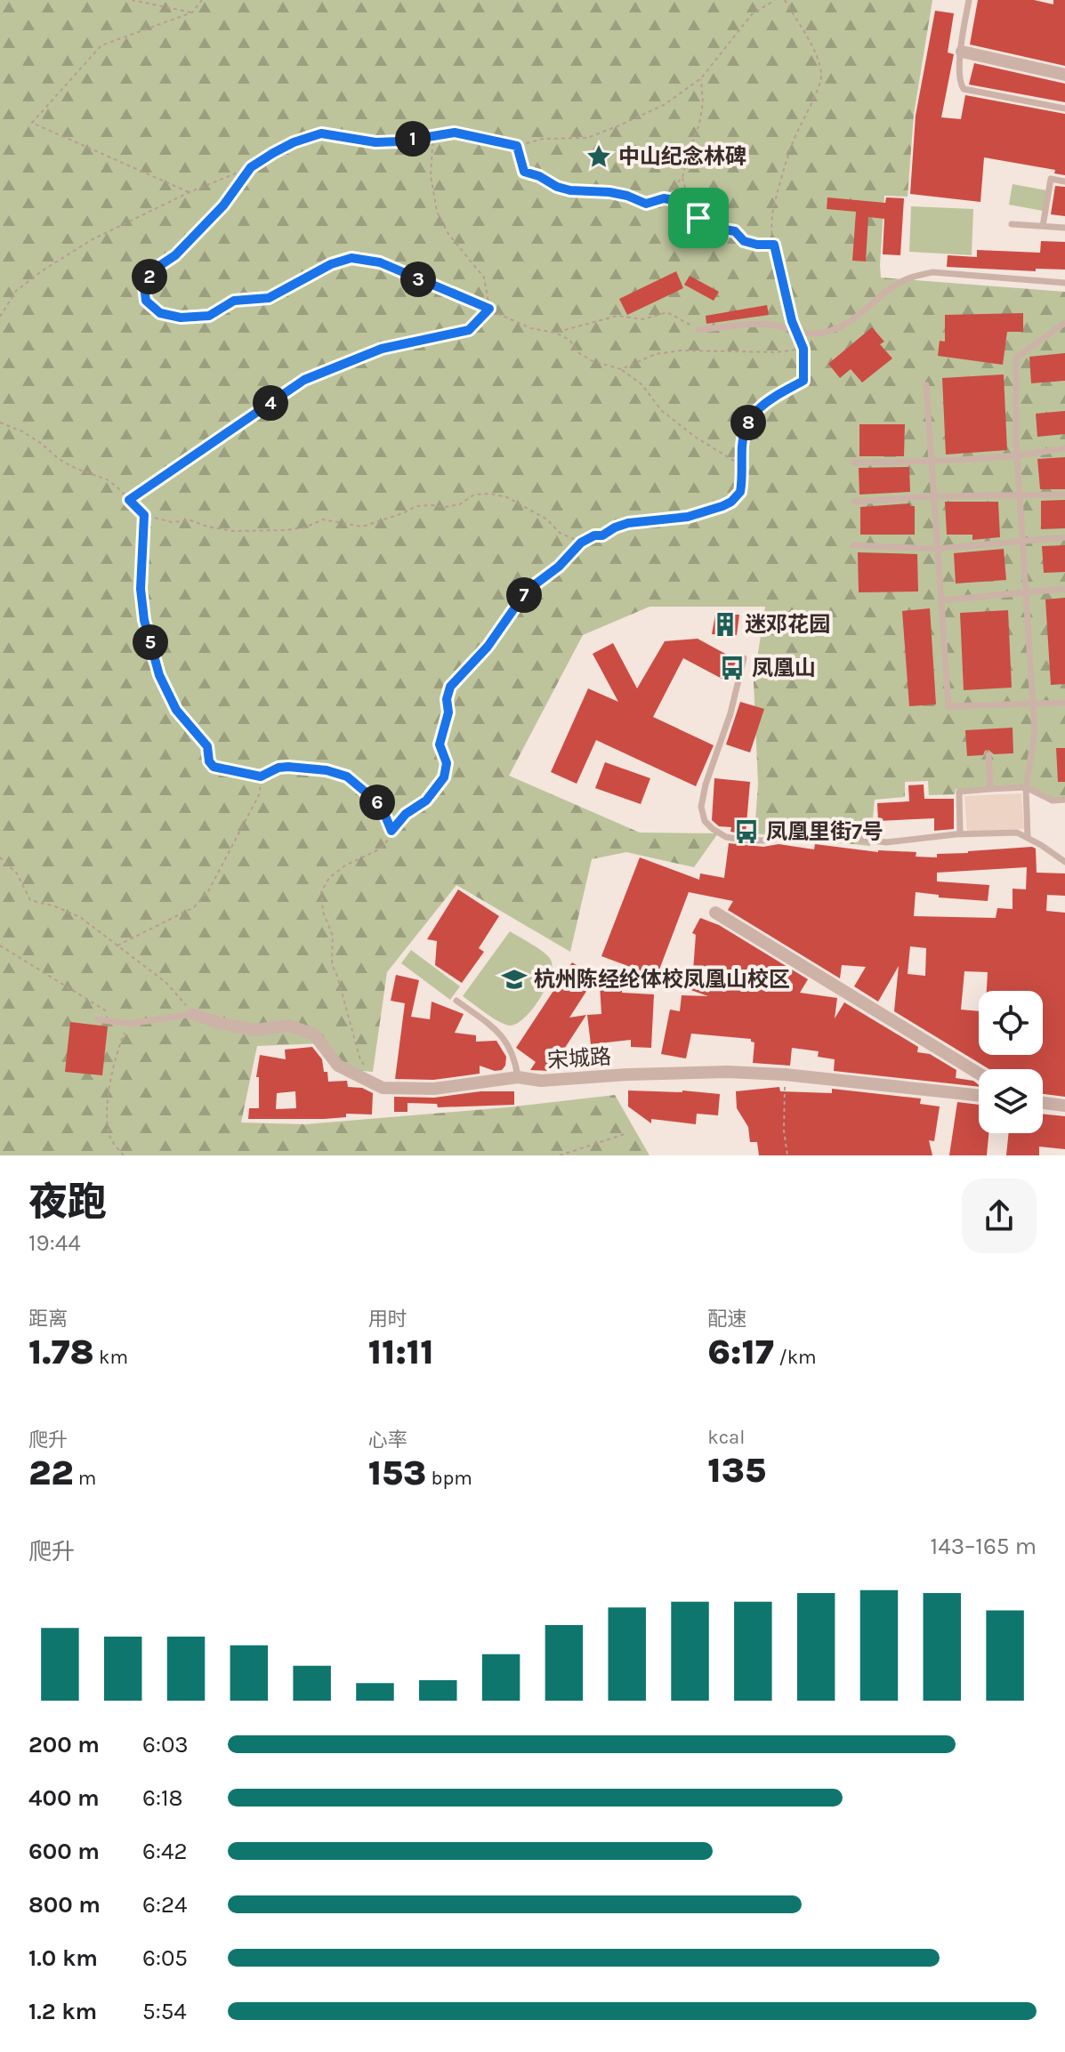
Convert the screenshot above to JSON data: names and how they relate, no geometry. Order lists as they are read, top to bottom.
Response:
{
  "streets": {
    "street": ["宋城路"]
  },
  "places": {
    "place": ["中山纪念林碑"],
    "building": ["迷邓花园"],
    "bus stop": ["凤凰山", "凤凰里街7号"],
    "school or university": ["杭州陈经纶体校凤凰山校区"]
  },
  "page": {
    "pins": [
      "1",
      "2",
      "3",
      "4",
      "8",
      "7",
      "5",
      "6"
    ],
    "heading": ["夜跑", "19:44"],
    "stats": [
      ["距离", "1.78 km"],
      ["用时", "11:11"],
      ["配速", "6:17 /km"],
      ["爬升", "22 m"],
      ["心率", "153 bpm"],
      ["kcal", "135"]
    ],
    "chart": ["爬升", "143–165 m"],
    "list": [
      {
        "name": "200 m",
        "note": "6:03"
      },
      {
        "name": "400 m",
        "note": "6:18"
      },
      {
        "name": "600 m",
        "note": "6:42"
      },
      {
        "name": "800 m",
        "note": "6:24"
      },
      {
        "name": "1.0 km",
        "note": "6:05"
      },
      {
        "name": "1.2 km",
        "note": "5:54"
      }
    ]
  }
}
